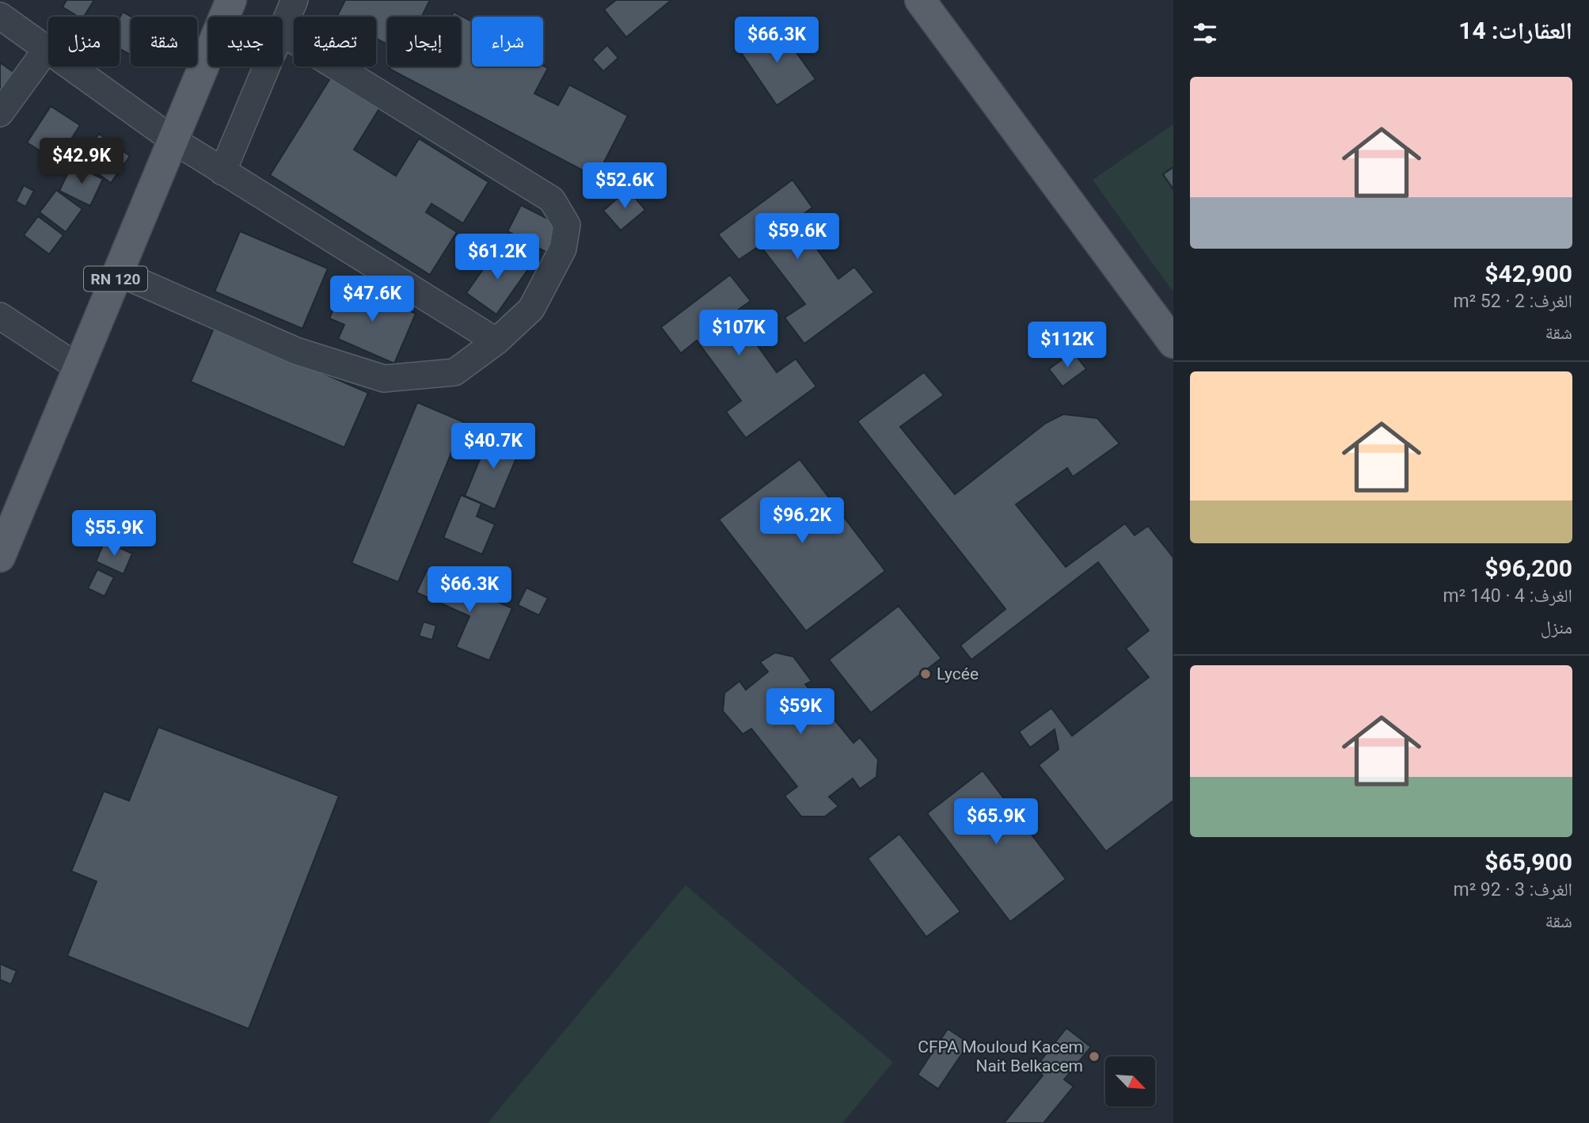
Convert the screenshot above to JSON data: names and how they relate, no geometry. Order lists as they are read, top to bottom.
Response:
{
  "streets": {
    "main road": ["RN 120"]
  },
  "places": ["Lycée", "CFPA Mouloud Kacem Nait Belkacem"],
  "north": "bottom right",
  "page": {
    "heading": "العقارات: 14",
    "price": [
      "$66.3K",
      "$42.9K",
      "$52.6K",
      "$59.6K",
      "$61.2K",
      "$47.6K",
      "$107K",
      "$112K",
      "$40.7K",
      "$96.2K",
      "$55.9K",
      "$66.3K",
      "$59K",
      "$65.9K"
    ],
    "chip": [
      "شراء",
      "إيجار",
      "تصفية",
      "جديد",
      "شقة",
      "منزل"
    ],
    "list": [
      {
        "name": "$42,900",
        "note": "الغرف: 2 · 52 m² · شقة"
      },
      {
        "name": "$96,200",
        "note": "الغرف: 4 · 140 m² · منزل"
      },
      {
        "name": "$65,900",
        "note": "الغرف: 3 · 92 m² · شقة"
      }
    ]
  }
}
